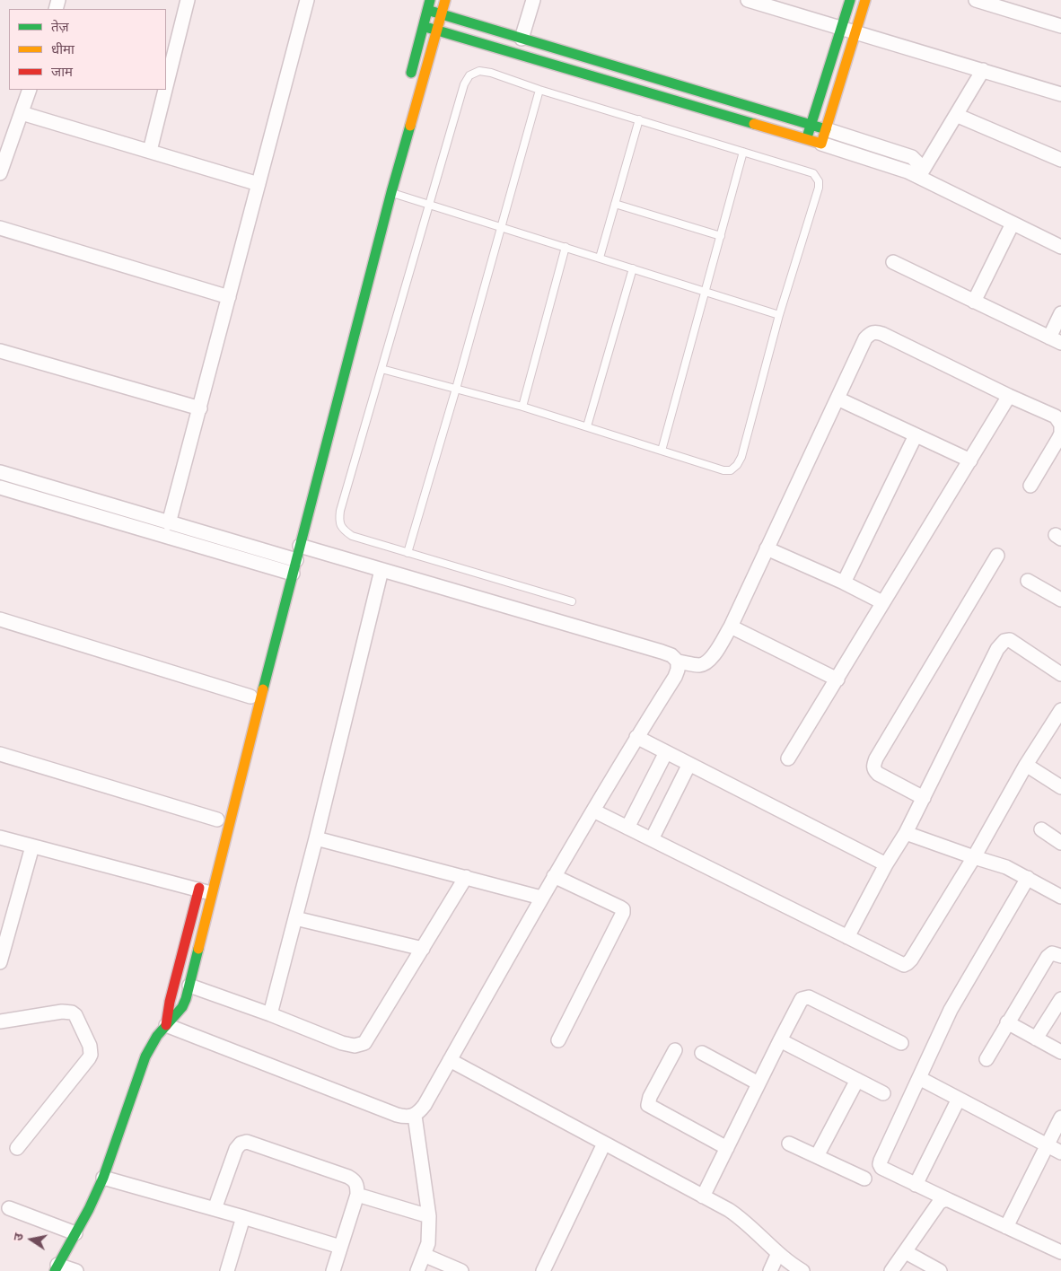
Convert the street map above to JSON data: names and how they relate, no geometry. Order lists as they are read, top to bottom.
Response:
{
  "legend": ["तेज़", "धीमा", "जाम"],
  "north": "left"
}
